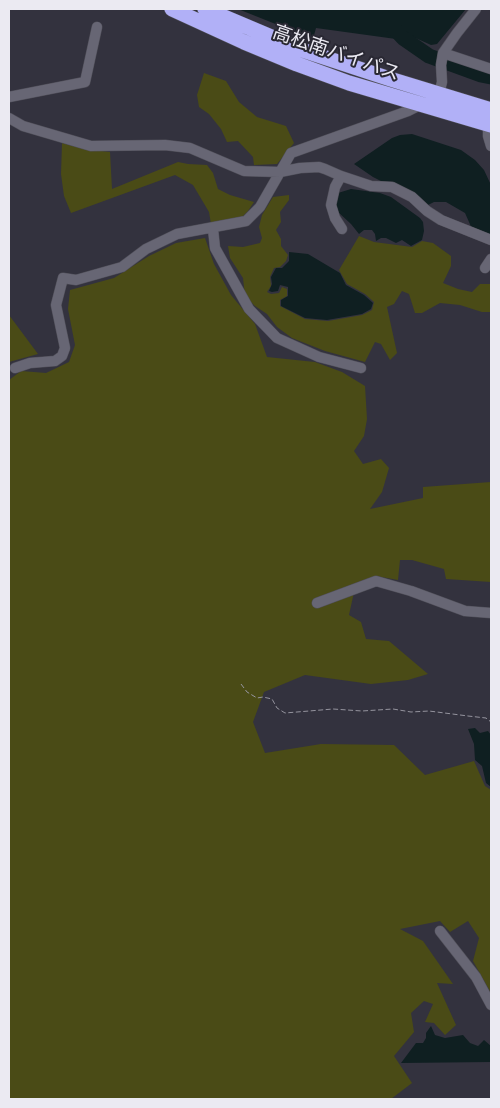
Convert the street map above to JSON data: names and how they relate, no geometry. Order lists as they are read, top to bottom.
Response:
{
  "streets": {
    "highway": ["高松南バイパス"]
  }
}
